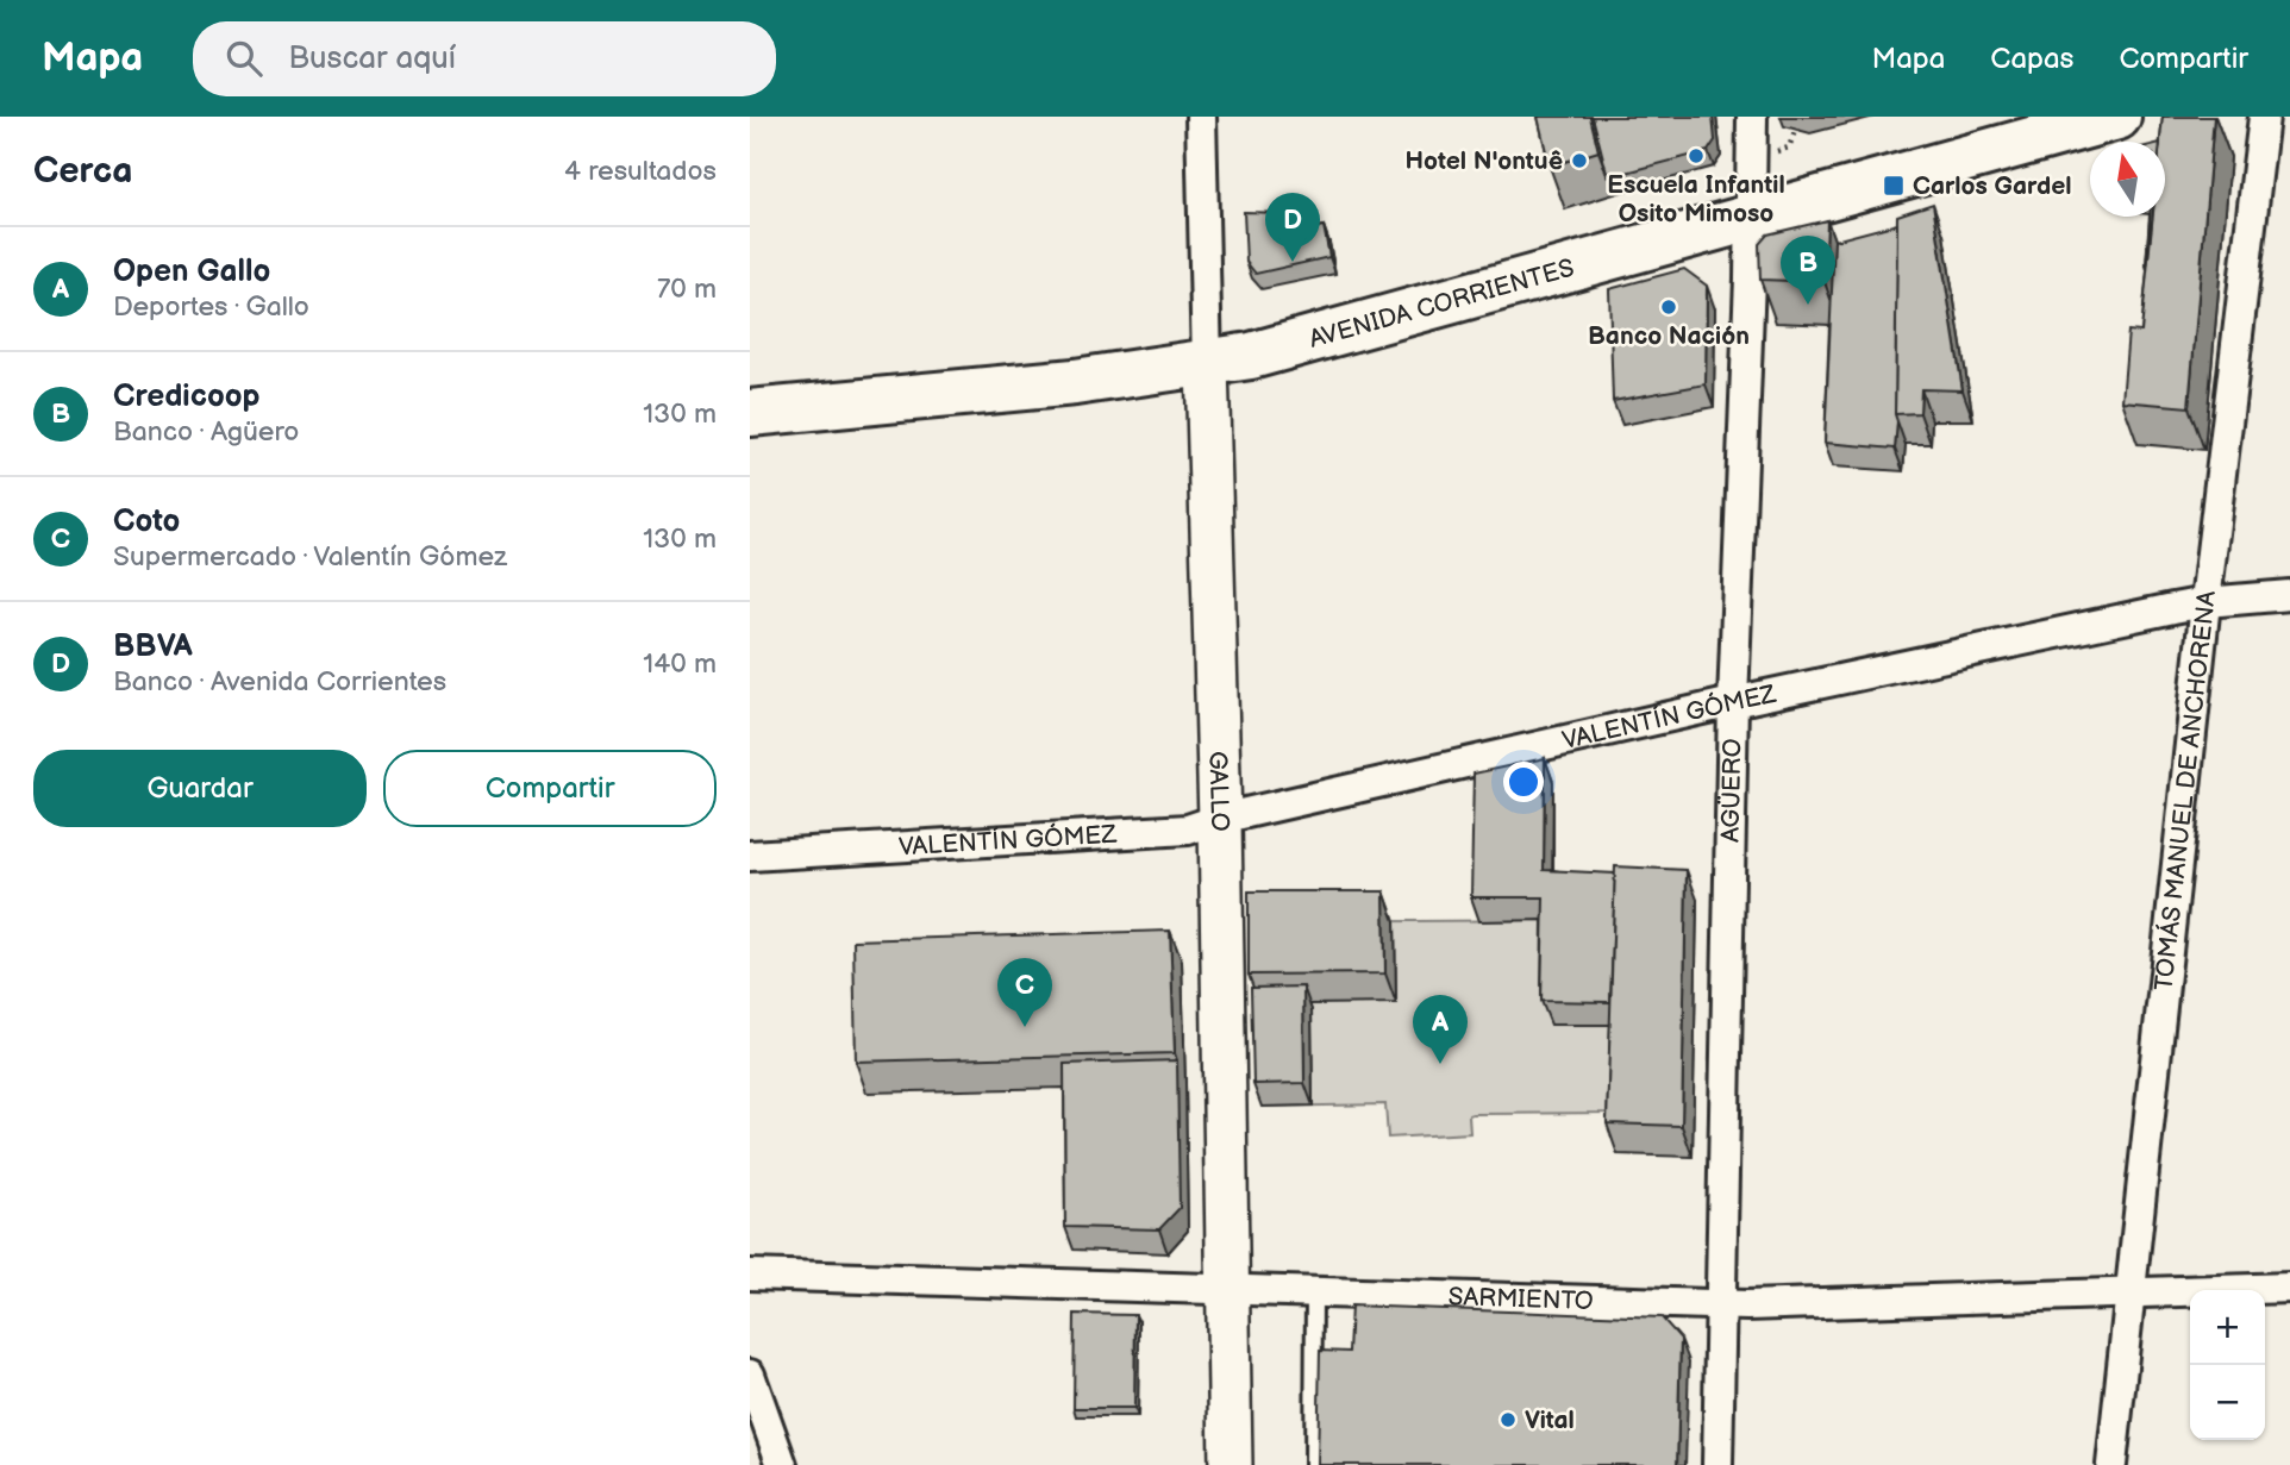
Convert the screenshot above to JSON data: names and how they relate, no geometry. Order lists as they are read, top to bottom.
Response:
{
  "streets": {
    "main road": ["AVENIDA CORRIENTES", "GALLO"],
    "street": [
      "VALENTÍN GÓMEZ",
      "AGÜERO",
      "TOMÁS MANUEL DE ANCHORENA",
      "SARMIENTO"
    ]
  },
  "crossings": [
    ["AVENIDA CORRIENTES", "GALLO"],
    ["AVENIDA CORRIENTES", "AGÜERO"],
    ["VALENTÍN GÓMEZ", "GALLO"],
    ["VALENTÍN GÓMEZ", "AGÜERO"],
    ["VALENTÍN GÓMEZ", "TOMÁS MANUEL DE ANCHORENA"],
    ["GALLO", "SARMIENTO"],
    ["AGÜERO", "SARMIENTO"],
    ["TOMÁS MANUEL DE ANCHORENA", "SARMIENTO"]
  ],
  "places": {
    "other": [
      "Escuela Infantil Osito Mimoso",
      "Hotel N'ontuê",
      "Banco Nación",
      "Vital"
    ],
    "transit": ["Carlos Gardel"]
  },
  "north": "top",
  "page": {
    "header": "Mapa",
    "search": "Buscar aquí",
    "nav": ["Mapa", "Capas", "Compartir"],
    "heading": ["Cerca", "4 resultados"],
    "pins": [
      "D",
      "B",
      "C",
      "A"
    ],
    "list": [
      {
        "mark": "A",
        "name": "Open Gallo",
        "note": "Deportes · Gallo",
        "value": "70 m"
      },
      {
        "mark": "B",
        "name": "Credicoop",
        "note": "Banco · Agüero",
        "value": "130 m"
      },
      {
        "mark": "C",
        "name": "Coto",
        "note": "Supermercado · Valentín Gómez",
        "value": "130 m"
      },
      {
        "mark": "D",
        "name": "BBVA",
        "note": "Banco · Avenida Corrientes",
        "value": "140 m"
      }
    ],
    "buttons": ["Guardar", "Compartir"],
    "map_buttons": ["+", "−"]
  }
}
